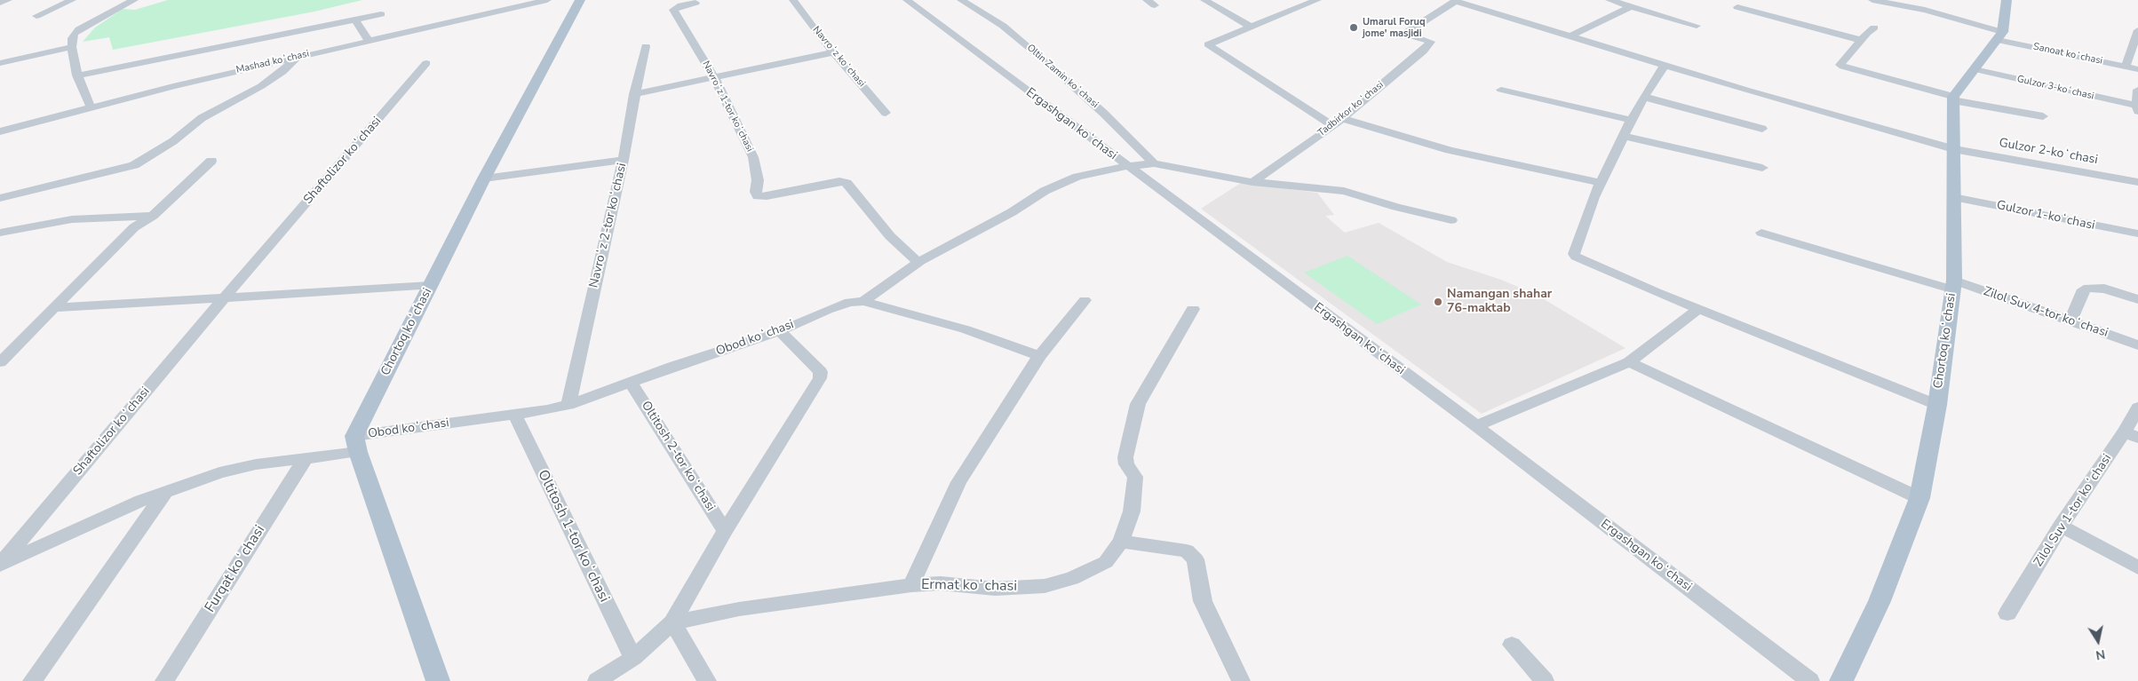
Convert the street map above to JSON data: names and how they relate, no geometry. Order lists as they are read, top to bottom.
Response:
{
  "streets": {
    "main road": ["Chortoq koʻchasi"],
    "street": [
      "Sanoat koʻchasi",
      "Navroʻz koʻchasi",
      "Mashad koʻchasi",
      "Oltin Zamin koʻchasi",
      "Gulzor 3-koʻchasi",
      "Navroʻz 1-tor koʻchasi",
      "Tadbirkor koʻchasi",
      "Ergashgan koʻchasi",
      "Gulzor 2-koʻchasi",
      "Shaftolizor koʻchasi",
      "Gulzor 1-koʻchasi",
      "Navroʻz 2-tor koʻchasi",
      "Zilol Suv 4-tor koʻchasi",
      "Obod koʻchasi",
      "Oltitosh 2-tor koʻchasi",
      "Zilol Suv 1-tor koʻchasi",
      "Oltitosh 1-tor koʻchasi",
      "Furqat koʻchasi",
      "Ermat koʻchasi"
    ]
  },
  "crossings": [
    ["Navroʻz 1-tor koʻchasi", "Obod koʻchasi"],
    ["Tadbirkor koʻchasi", "Gulzor 2-koʻchasi"],
    ["Ergashgan koʻchasi", "Obod koʻchasi"],
    ["Gulzor 2-koʻchasi", "Chortoq koʻchasi"],
    ["Shaftolizor koʻchasi", "Obod koʻchasi"],
    ["Gulzor 1-koʻchasi", "Chortoq koʻchasi"],
    ["Navroʻz 2-tor koʻchasi", "Obod koʻchasi"],
    ["Zilol Suv 4-tor koʻchasi", "Chortoq koʻchasi"],
    ["Chortoq koʻchasi", "Obod koʻchasi"],
    ["Obod koʻchasi", "Oltitosh 2-tor koʻchasi"],
    ["Obod koʻchasi", "Oltitosh 1-tor koʻchasi"],
    ["Obod koʻchasi", "Furqat koʻchasi"]
  ],
  "places": ["Umarul Foruq jome' masjidi", "Namangan shahar 76-maktab"],
  "north": "bottom"
}
